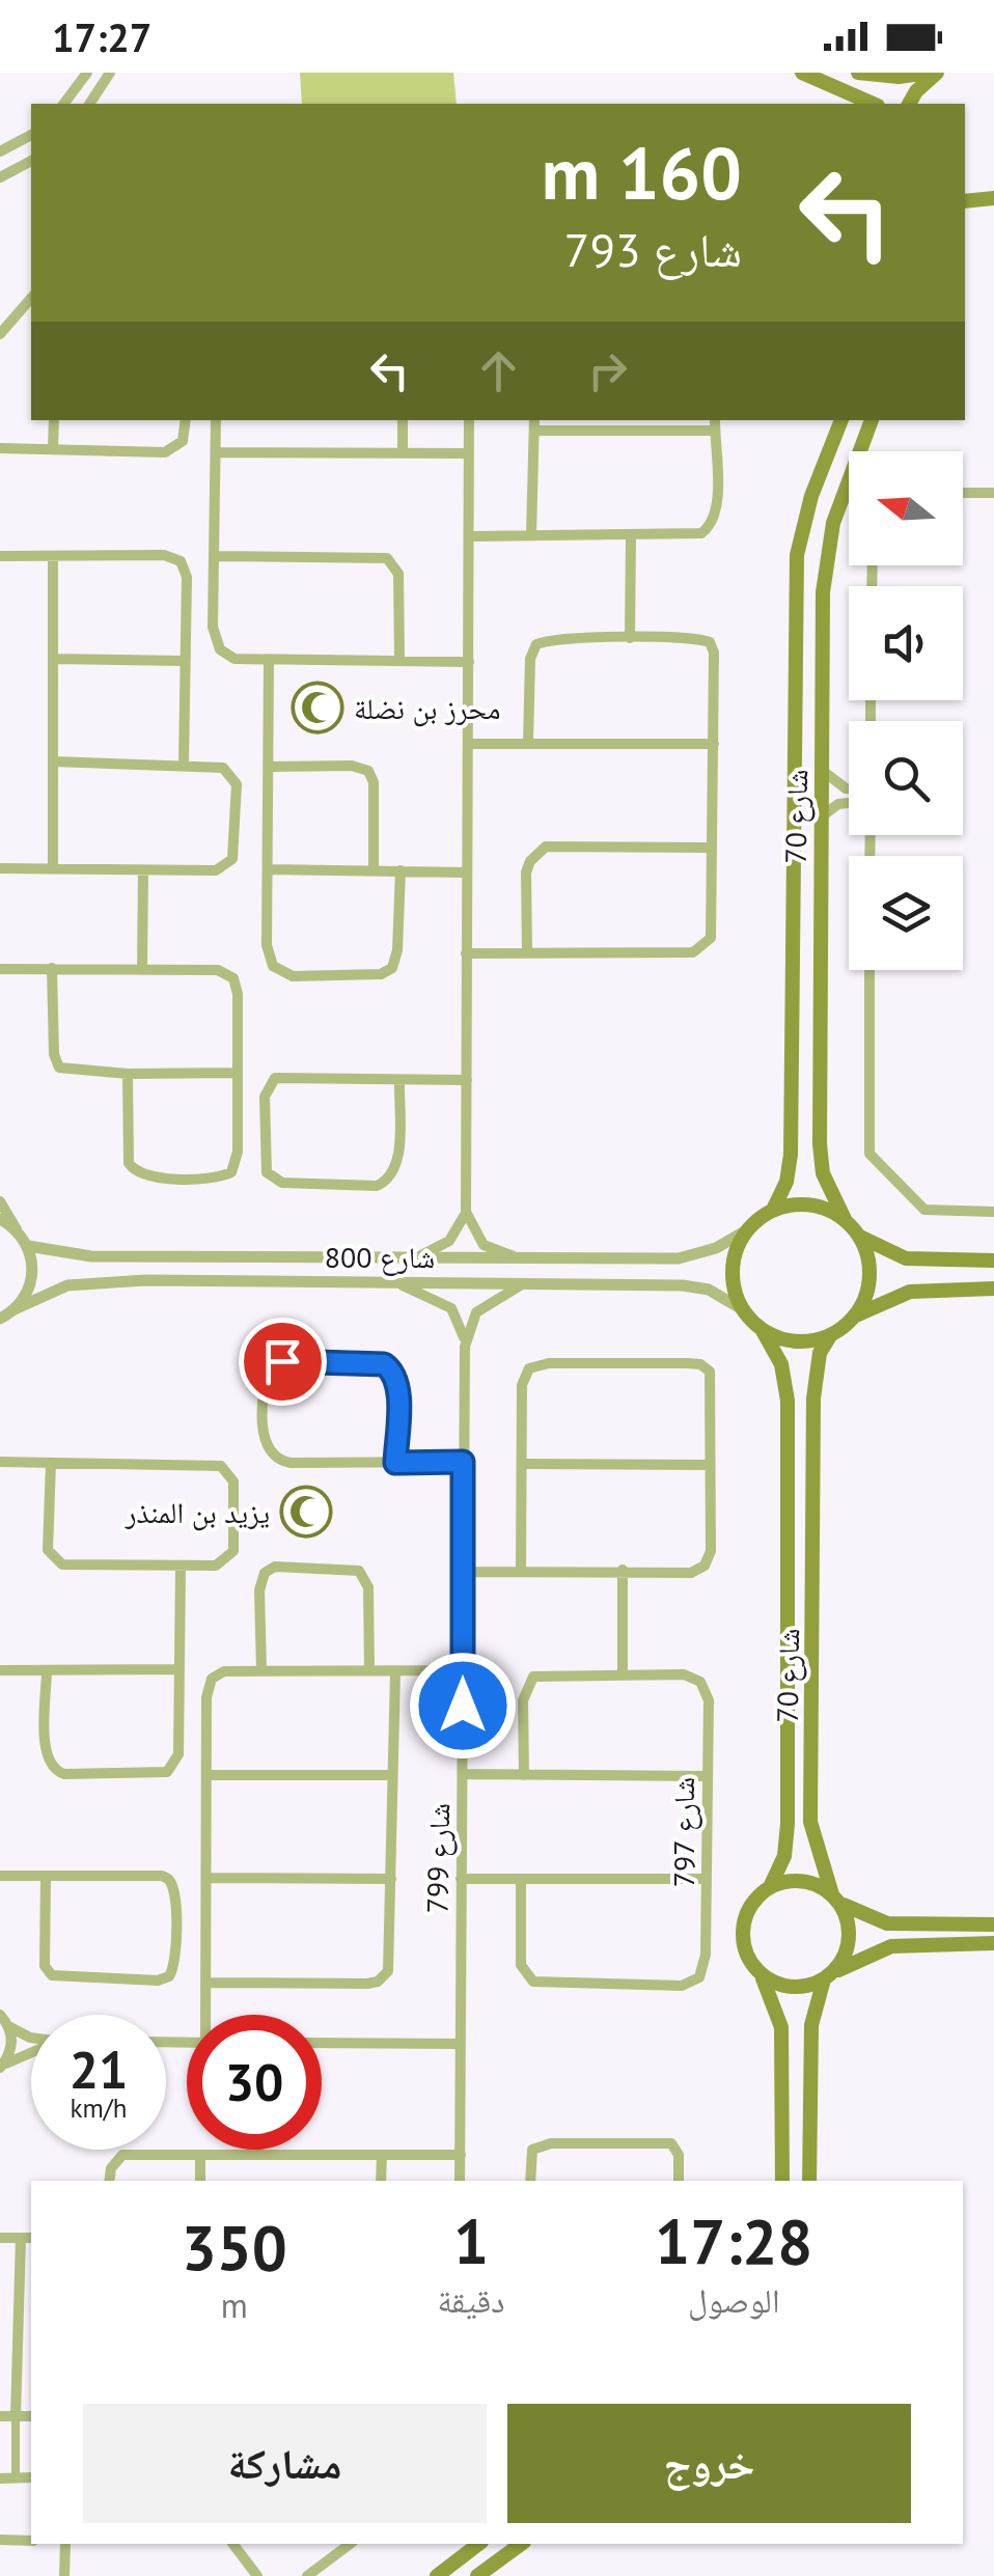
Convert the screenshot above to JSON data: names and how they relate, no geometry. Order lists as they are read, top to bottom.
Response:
{
  "streets": {
    "main road": ["شارع 70"],
    "street": ["شارع 800", "شارع 797", "شارع 799"]
  },
  "crossings": [
    ["شارع 70", "شارع 800"],
    ["شارع 800", "شارع 799"]
  ],
  "places": {
    "mosque": ["محرز بن نضلة", "يزيد بن المنذر"]
  },
  "north": "left",
  "page": {
    "status": "17:27",
    "turn": ["160 m", "شارع 793"],
    "speed": "21 km/h",
    "limit": "30",
    "eta": [
      "17:28",
      "الوصول",
      "1",
      "دقيقة",
      "350",
      "m"
    ],
    "buttons": ["خروج", "مشاركة"]
  }
}
